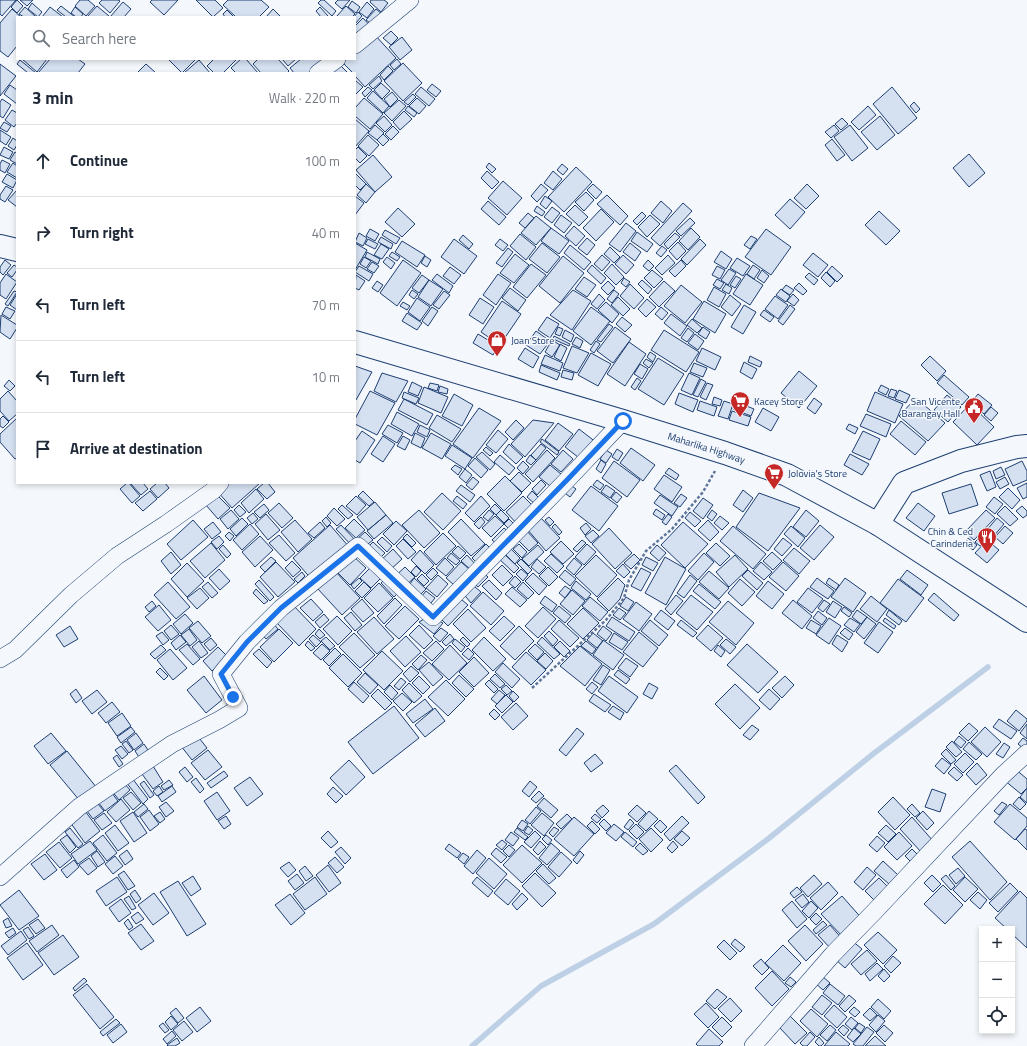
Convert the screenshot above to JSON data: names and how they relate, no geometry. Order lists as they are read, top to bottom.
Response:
{
  "streets": {
    "main road": ["Maharlika Highway"]
  },
  "places": {
    "shop": ["Joan Store"],
    "supermarket": ["Kacey Store", "Jolovia's Store"],
    "public building": ["San Vicente Barangay Hall"],
    "restaurant": ["Chin & Ced Carinderia"]
  },
  "page": {
    "search": "Search here",
    "heading": ["3 min", "Walk · 220 m"],
    "list": [
      ["Continue", "100 m"],
      ["Turn right", "40 m"],
      ["Turn left", "70 m"],
      ["Turn left", "10 m"],
      "Arrive at destination"
    ],
    "map_buttons": ["+", "−"]
  }
}
